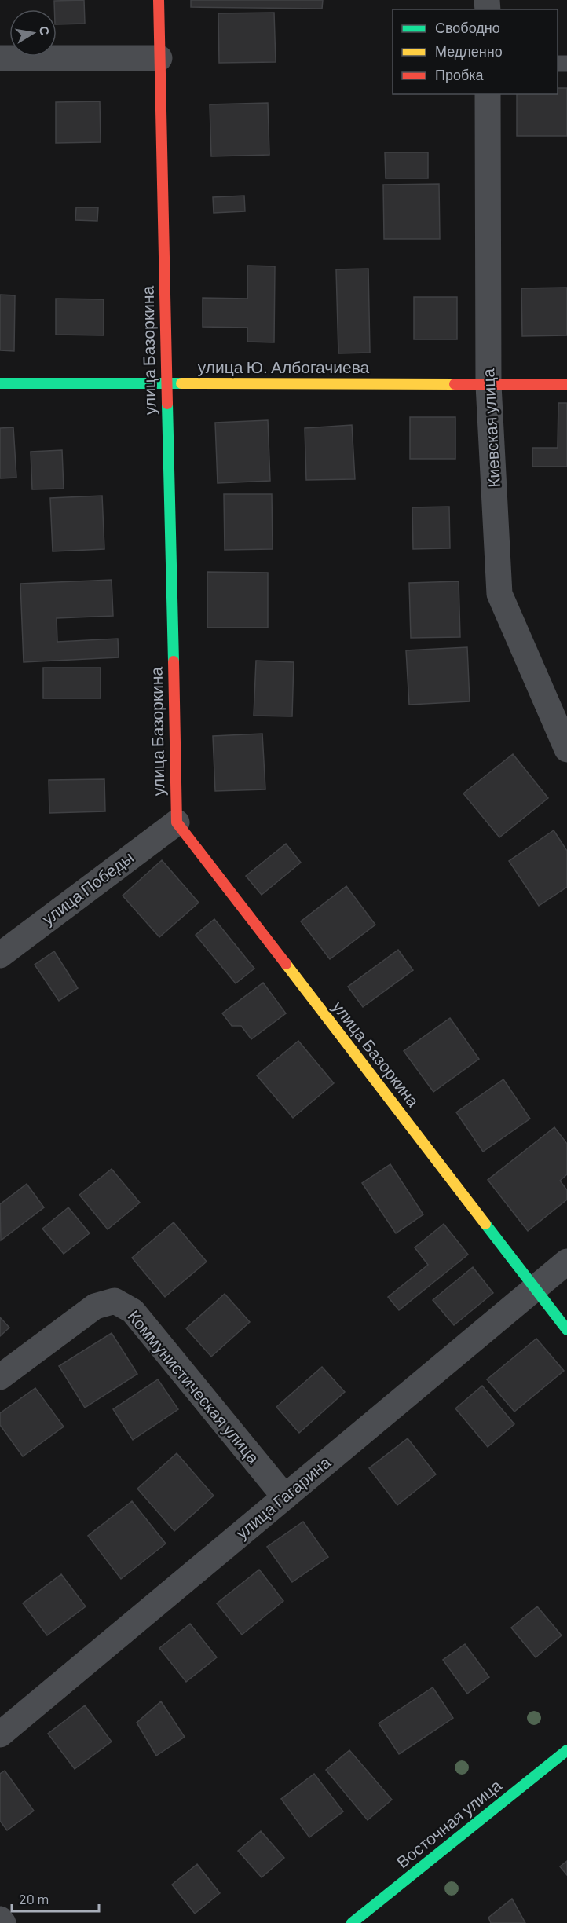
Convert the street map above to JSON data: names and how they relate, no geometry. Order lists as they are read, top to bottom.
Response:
{
  "streets": {
    "street": [
      "улица Базоркина",
      "улица Ю. Албогачиева",
      "Киевская улица",
      "улица Победы",
      "Коммунистическая улица",
      "улица Гагарина",
      "Восточная улица"
    ]
  },
  "crossings": [
    ["улица Базоркина", "улица Ю. Албогачиева"],
    ["улица Базоркина", "улица Победы"],
    ["улица Базоркина", "улица Гагарина"],
    ["улица Ю. Албогачиева", "Киевская улица"],
    ["Коммунистическая улица", "улица Гагарина"]
  ],
  "legend": ["Свободно", "Медленно", "Пробка"],
  "scale_bar": "20 m",
  "north": "right"
}
